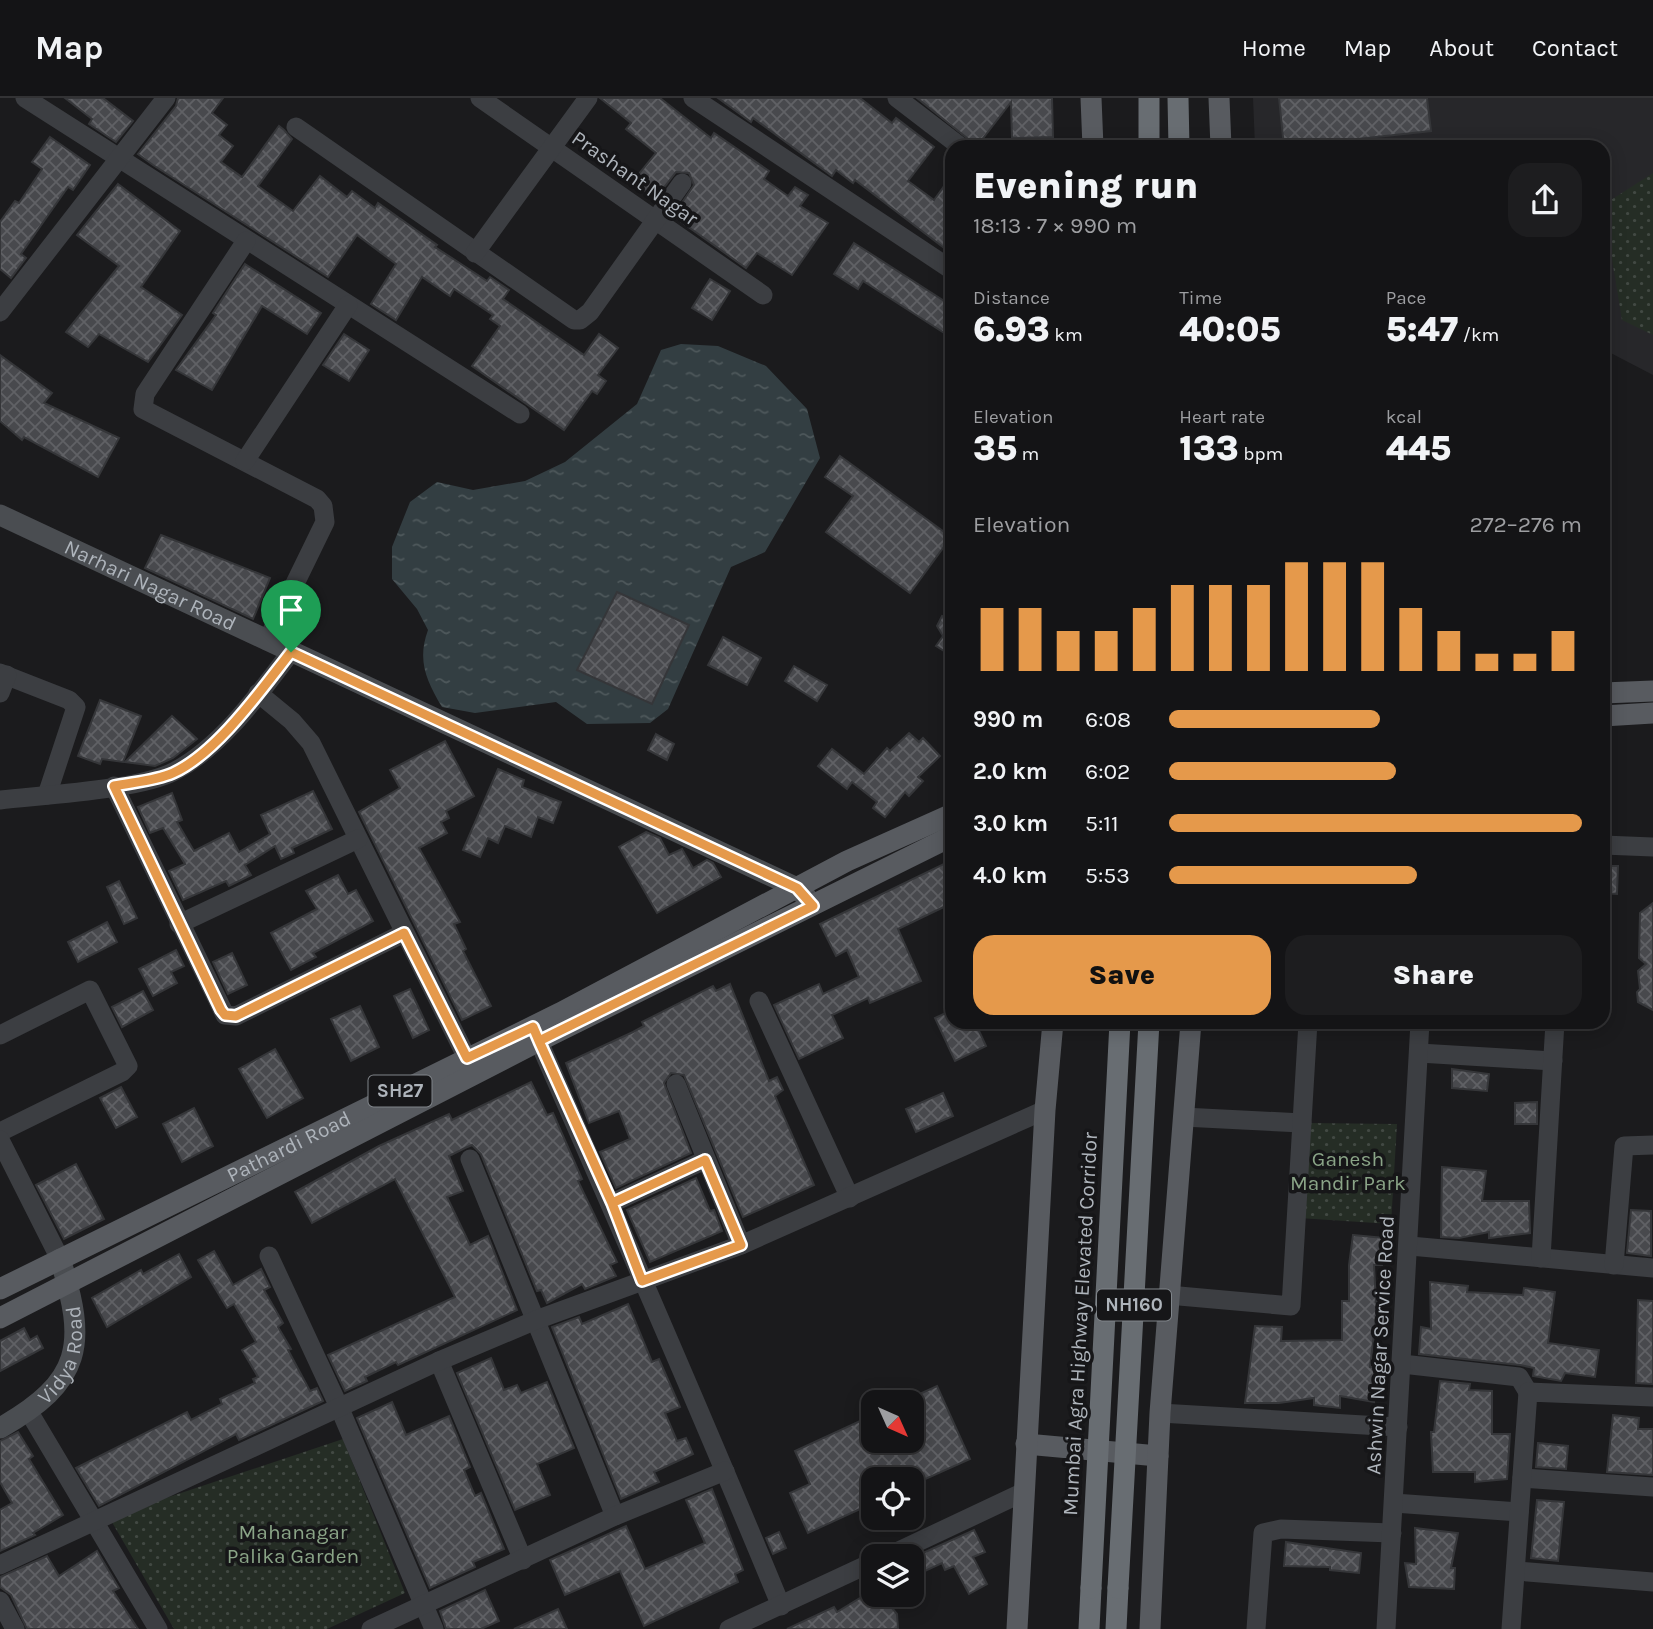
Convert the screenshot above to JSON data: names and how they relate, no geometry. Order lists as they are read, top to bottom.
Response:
{
  "streets": {
    "highway": ["NH160", "Mumbai Agra Highway Elevated Corridor"],
    "main road": ["SH27", "Pathardi Road"],
    "street": [
      "Prashant Nagar",
      "Narhari Nagar Road",
      "Ashwin Nagar Service Road",
      "Vidya Road"
    ]
  },
  "crossings": [
    ["Narhari Nagar Road", "Pathardi Road"],
    ["Pathardi Road", "Vidya Road"]
  ],
  "parks": ["Ganesh Mandir Park", "Mahanagar Palika Garden"],
  "north": "bottom right",
  "page": {
    "header": "Map",
    "nav": [
      "Home",
      "Map",
      "About",
      "Contact"
    ],
    "heading": ["Evening run", "18:13 · 7 × 990 m"],
    "stats": [
      ["Distance", "6.93 km"],
      ["Time", "40:05"],
      ["Pace", "5:47 /km"],
      ["Elevation", "35 m"],
      ["Heart rate", "133 bpm"],
      ["kcal", "445"]
    ],
    "chart": ["Elevation", "272–276 m"],
    "list": [
      {
        "name": "990 m",
        "note": "6:08"
      },
      {
        "name": "2.0 km",
        "note": "6:02"
      },
      {
        "name": "3.0 km",
        "note": "5:11"
      },
      {
        "name": "4.0 km",
        "note": "5:53"
      }
    ],
    "buttons": ["Save", "Share"]
  }
}
